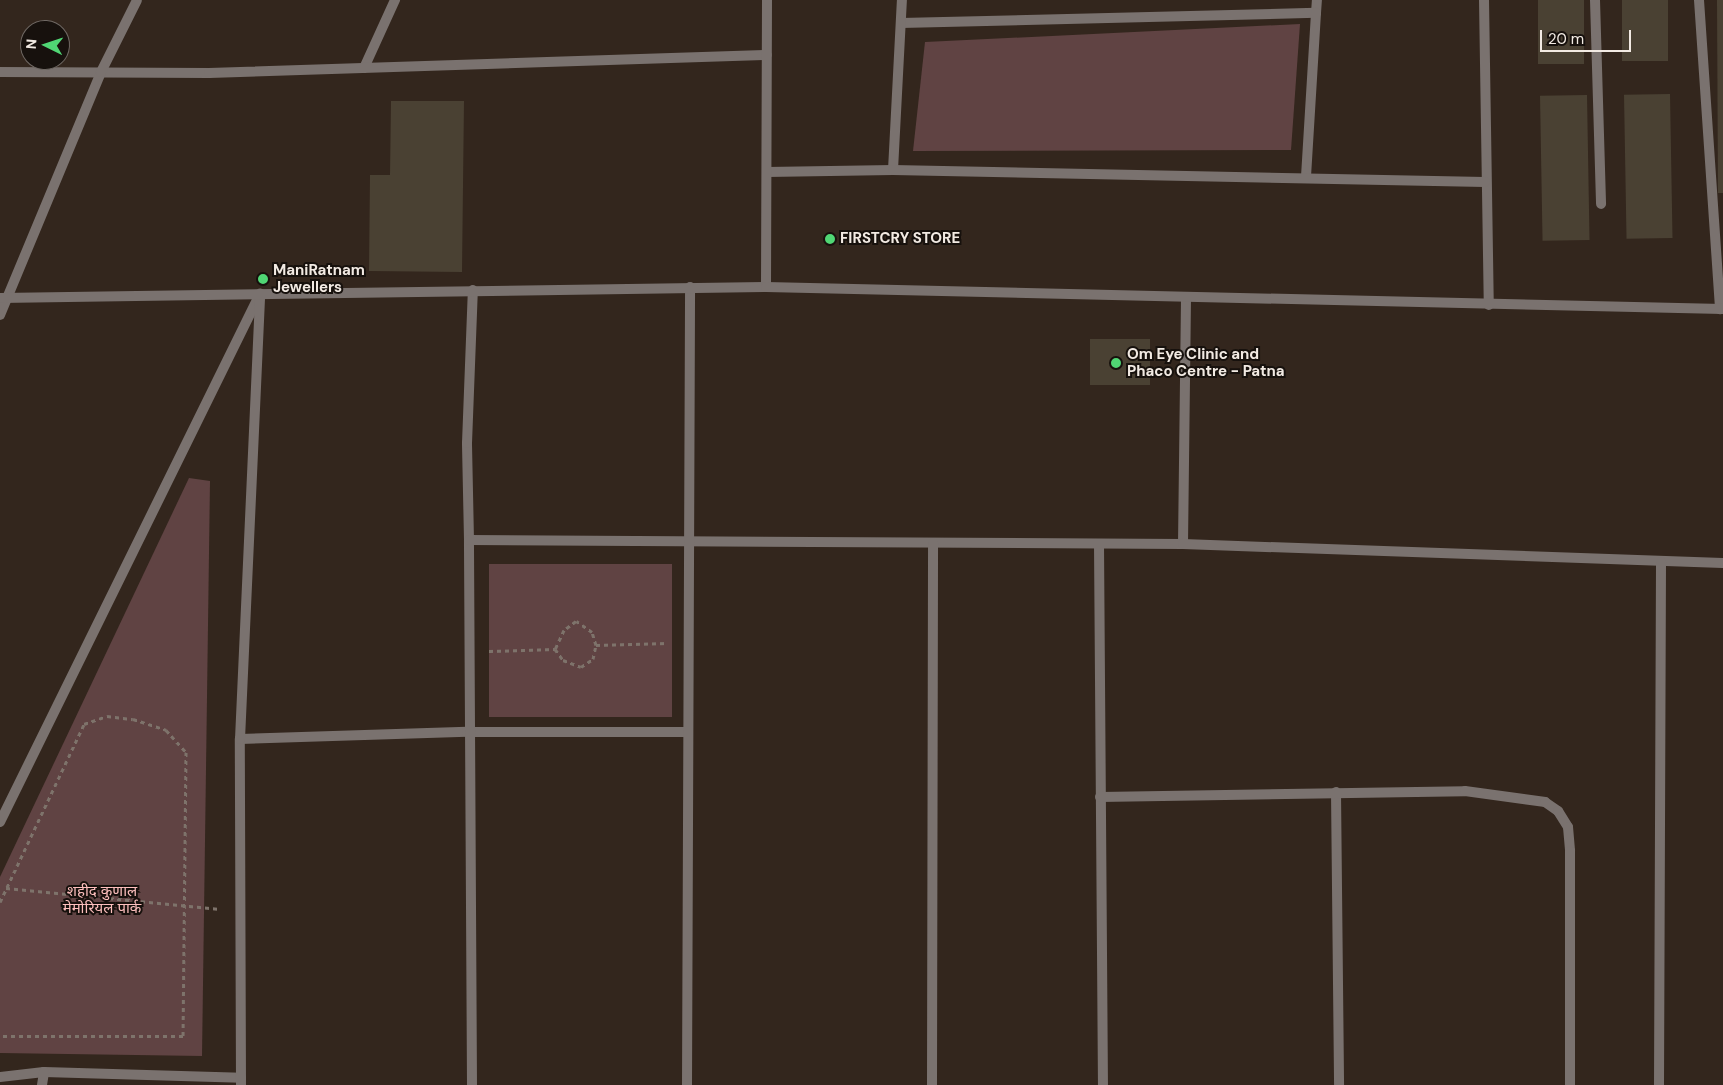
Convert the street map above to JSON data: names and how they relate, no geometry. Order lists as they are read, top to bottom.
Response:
{
  "parks": ["शहीद कुणाल मेमोरियल पार्क"],
  "places": ["FIRSTCRY STORE", "ManiRatnam Jewellers", "Om Eye Clinic and Phaco Centre - Patna"],
  "scale_bar": "20 m",
  "north": "left"
}
